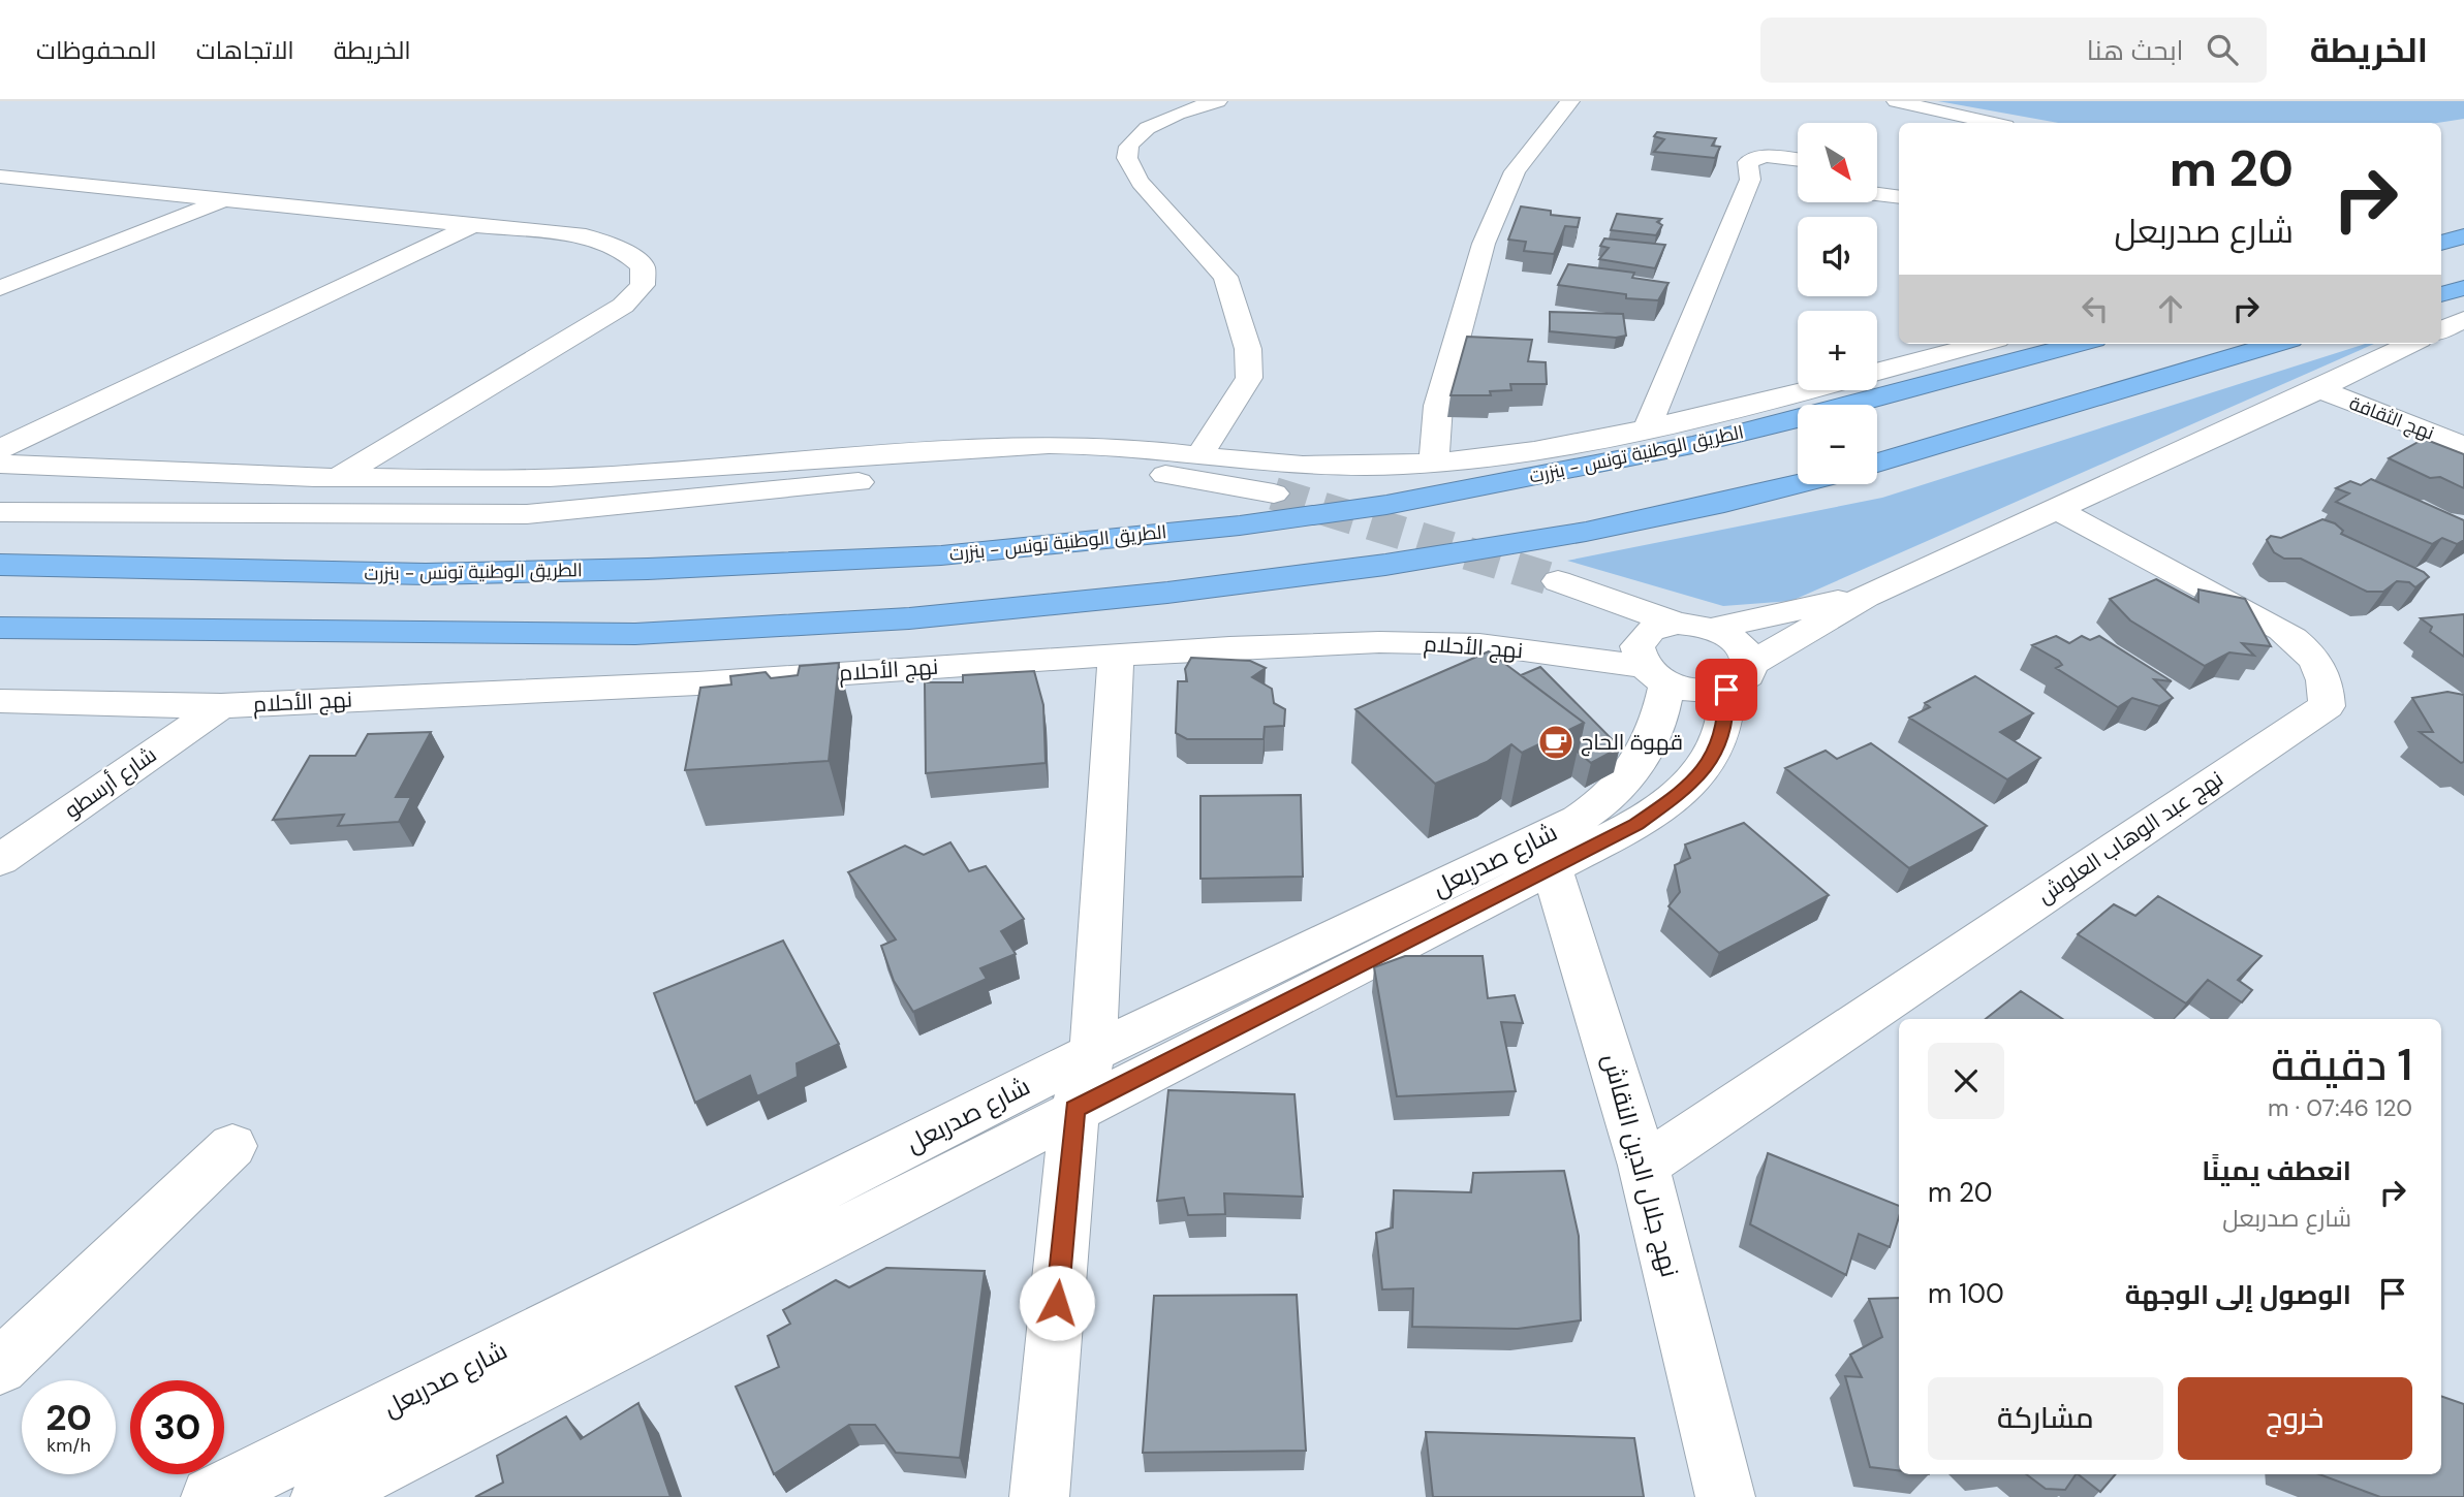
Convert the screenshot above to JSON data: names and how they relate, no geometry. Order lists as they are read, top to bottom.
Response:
{
  "streets": {
    "highway": ["الطريق الوطنية تونس - بنزرت"],
    "street": [
      "نهج الثقافة",
      "نهج الأحلام",
      "شارع أرسطو",
      "نهج عبد الوهاب العلوش",
      "شارع صدربعل",
      "نهج جلال الدين النقاش"
    ]
  },
  "crossings": [
    ["نهج الأحلام", "شارع أرسطو"],
    ["نهج الأحلام", "شارع صدربعل"],
    ["نهج عبد الوهاب العلوش", "نهج جلال الدين النقاش"],
    ["شارع صدربعل", "نهج جلال الدين النقاش"]
  ],
  "places": {
    "cafe": ["قهوة الحاج"]
  },
  "north": "bottom right",
  "page": {
    "header": "الخريطة",
    "search": "ابحث هنا",
    "nav": ["الخريطة", "الاتجاهات", "المحفوظات"],
    "map_buttons": ["+", "−"],
    "turn": ["20 m", "شارع صدربعل"],
    "heading": ["1 دقيقة", "120 m · 07:46"],
    "list": [
      {
        "name": "انعطف يمينًا",
        "note": "شارع صدربعل",
        "value": "20 m"
      },
      {
        "name": "الوصول إلى الوجهة",
        "value": "100 m"
      }
    ],
    "buttons": ["خروج", "مشاركة"],
    "speed": "20 km/h",
    "limit": "30"
  }
}
